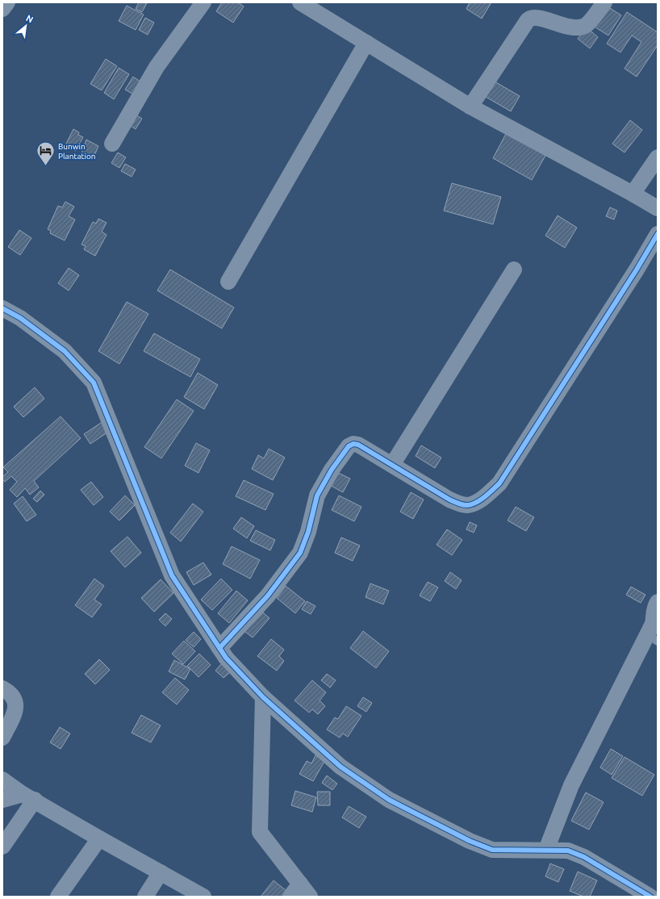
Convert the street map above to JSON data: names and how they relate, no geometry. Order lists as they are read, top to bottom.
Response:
{
  "places": {
    "hotel": ["Bunwin Plantation"]
  },
  "north": "top right"
}
